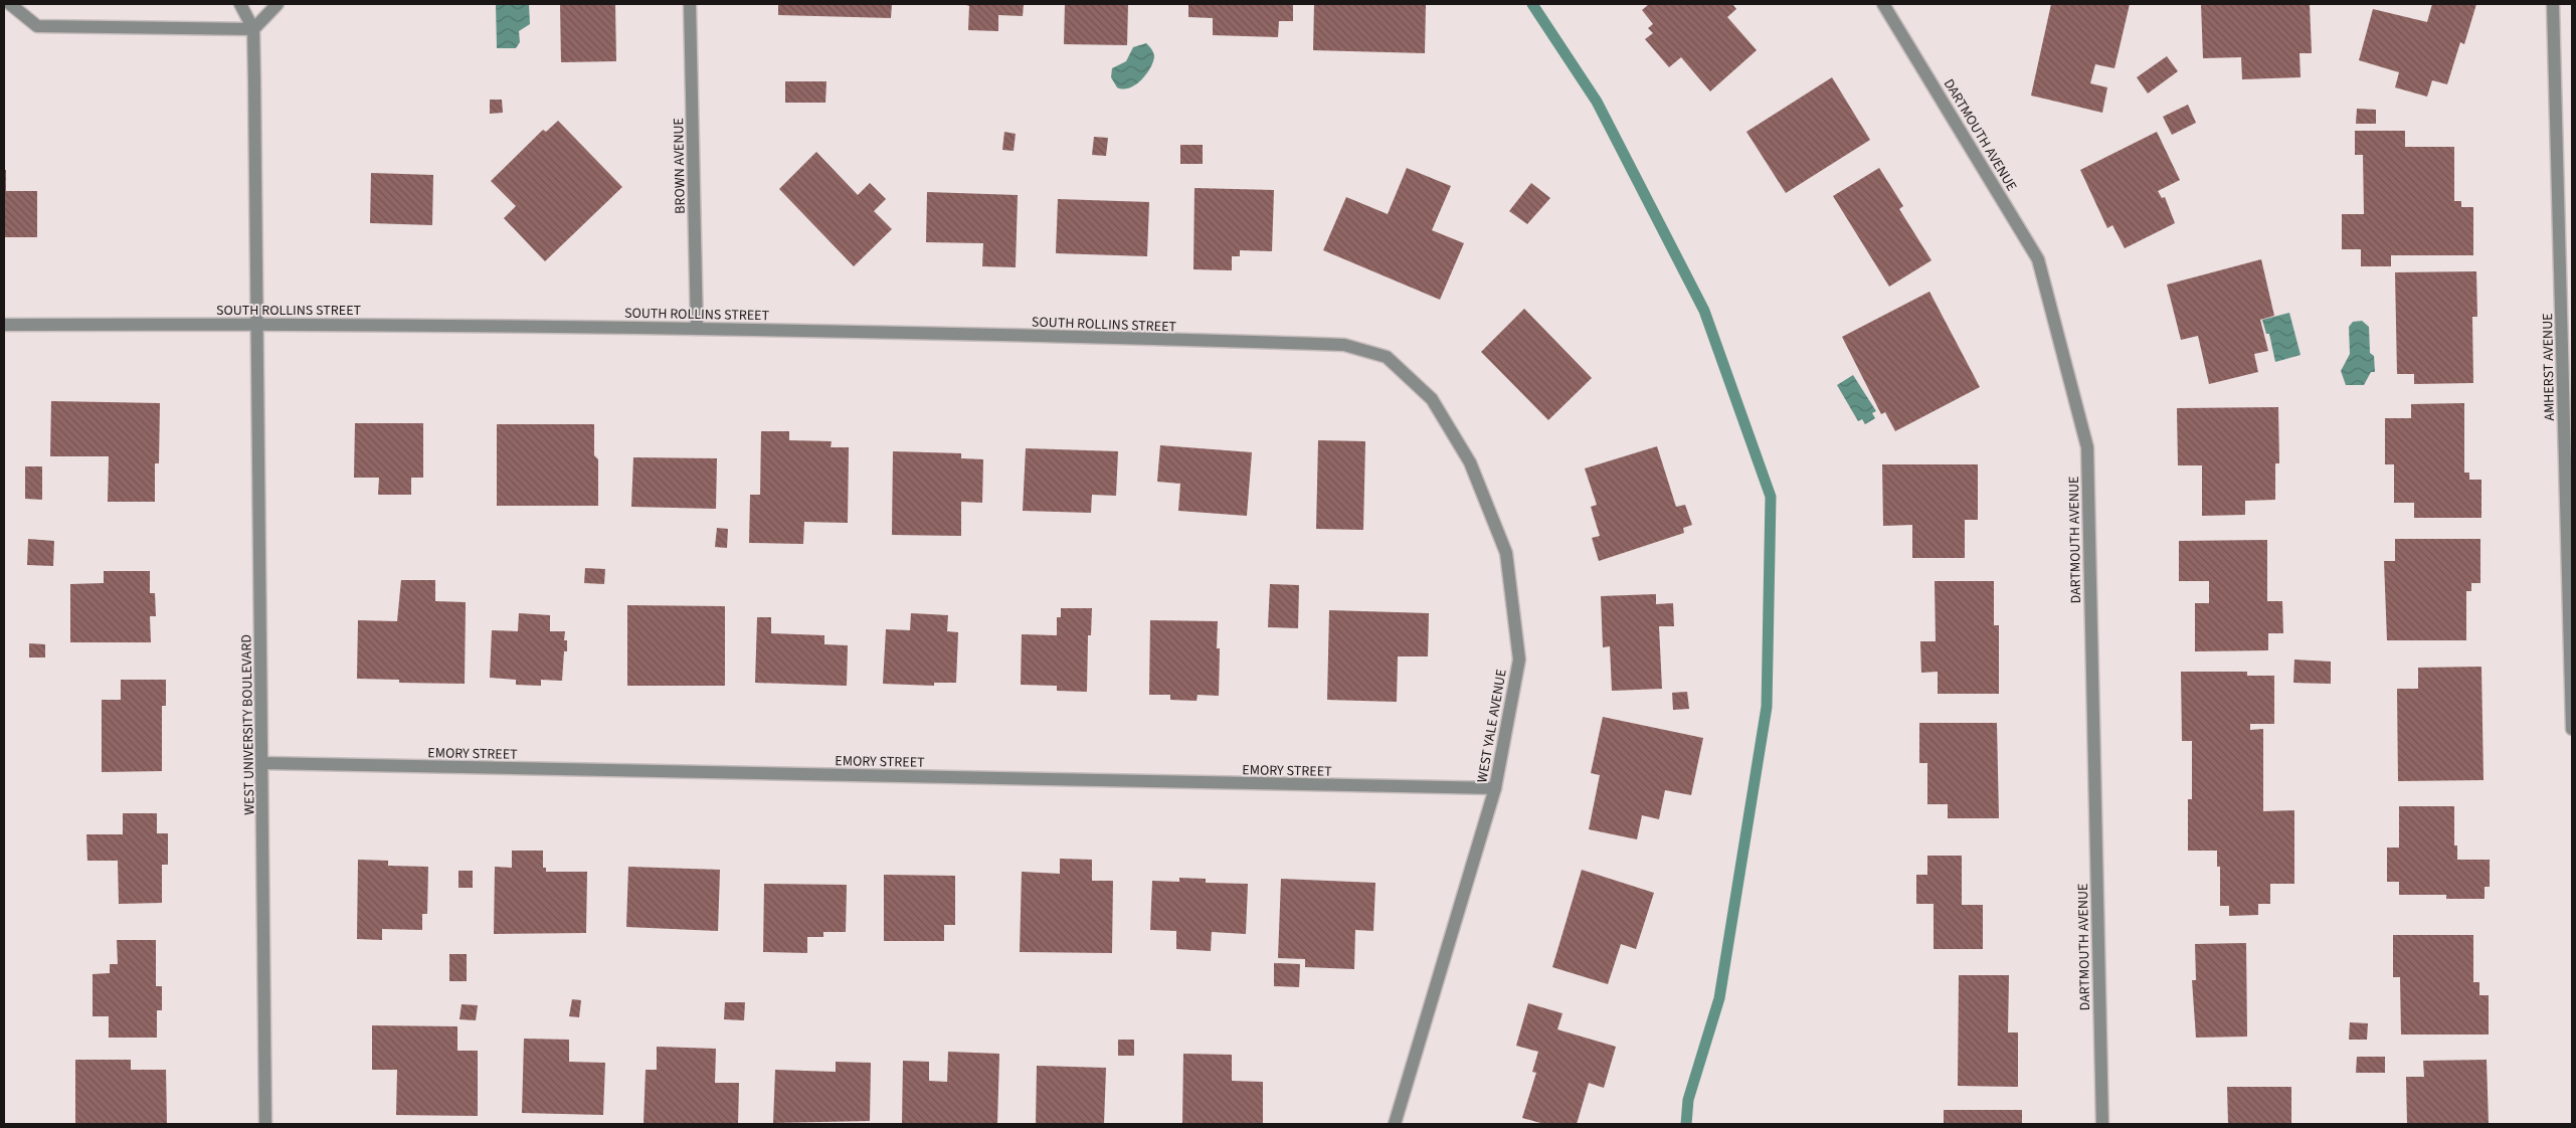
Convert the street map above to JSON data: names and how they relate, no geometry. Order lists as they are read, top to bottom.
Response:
{
  "streets": {
    "street": [
      "DARTMOUTH AVENUE",
      "BROWN AVENUE",
      "SOUTH ROLLINS STREET",
      "AMHERST AVENUE",
      "WEST UNIVERSITY BOULEVARD",
      "WEST YALE AVENUE",
      "EMORY STREET"
    ]
  },
  "crossings": [
    ["BROWN AVENUE", "SOUTH ROLLINS STREET"],
    ["SOUTH ROLLINS STREET", "WEST UNIVERSITY BOULEVARD"],
    ["SOUTH ROLLINS STREET", "WEST YALE AVENUE"],
    ["WEST UNIVERSITY BOULEVARD", "EMORY STREET"],
    ["WEST YALE AVENUE", "EMORY STREET"]
  ]
}
